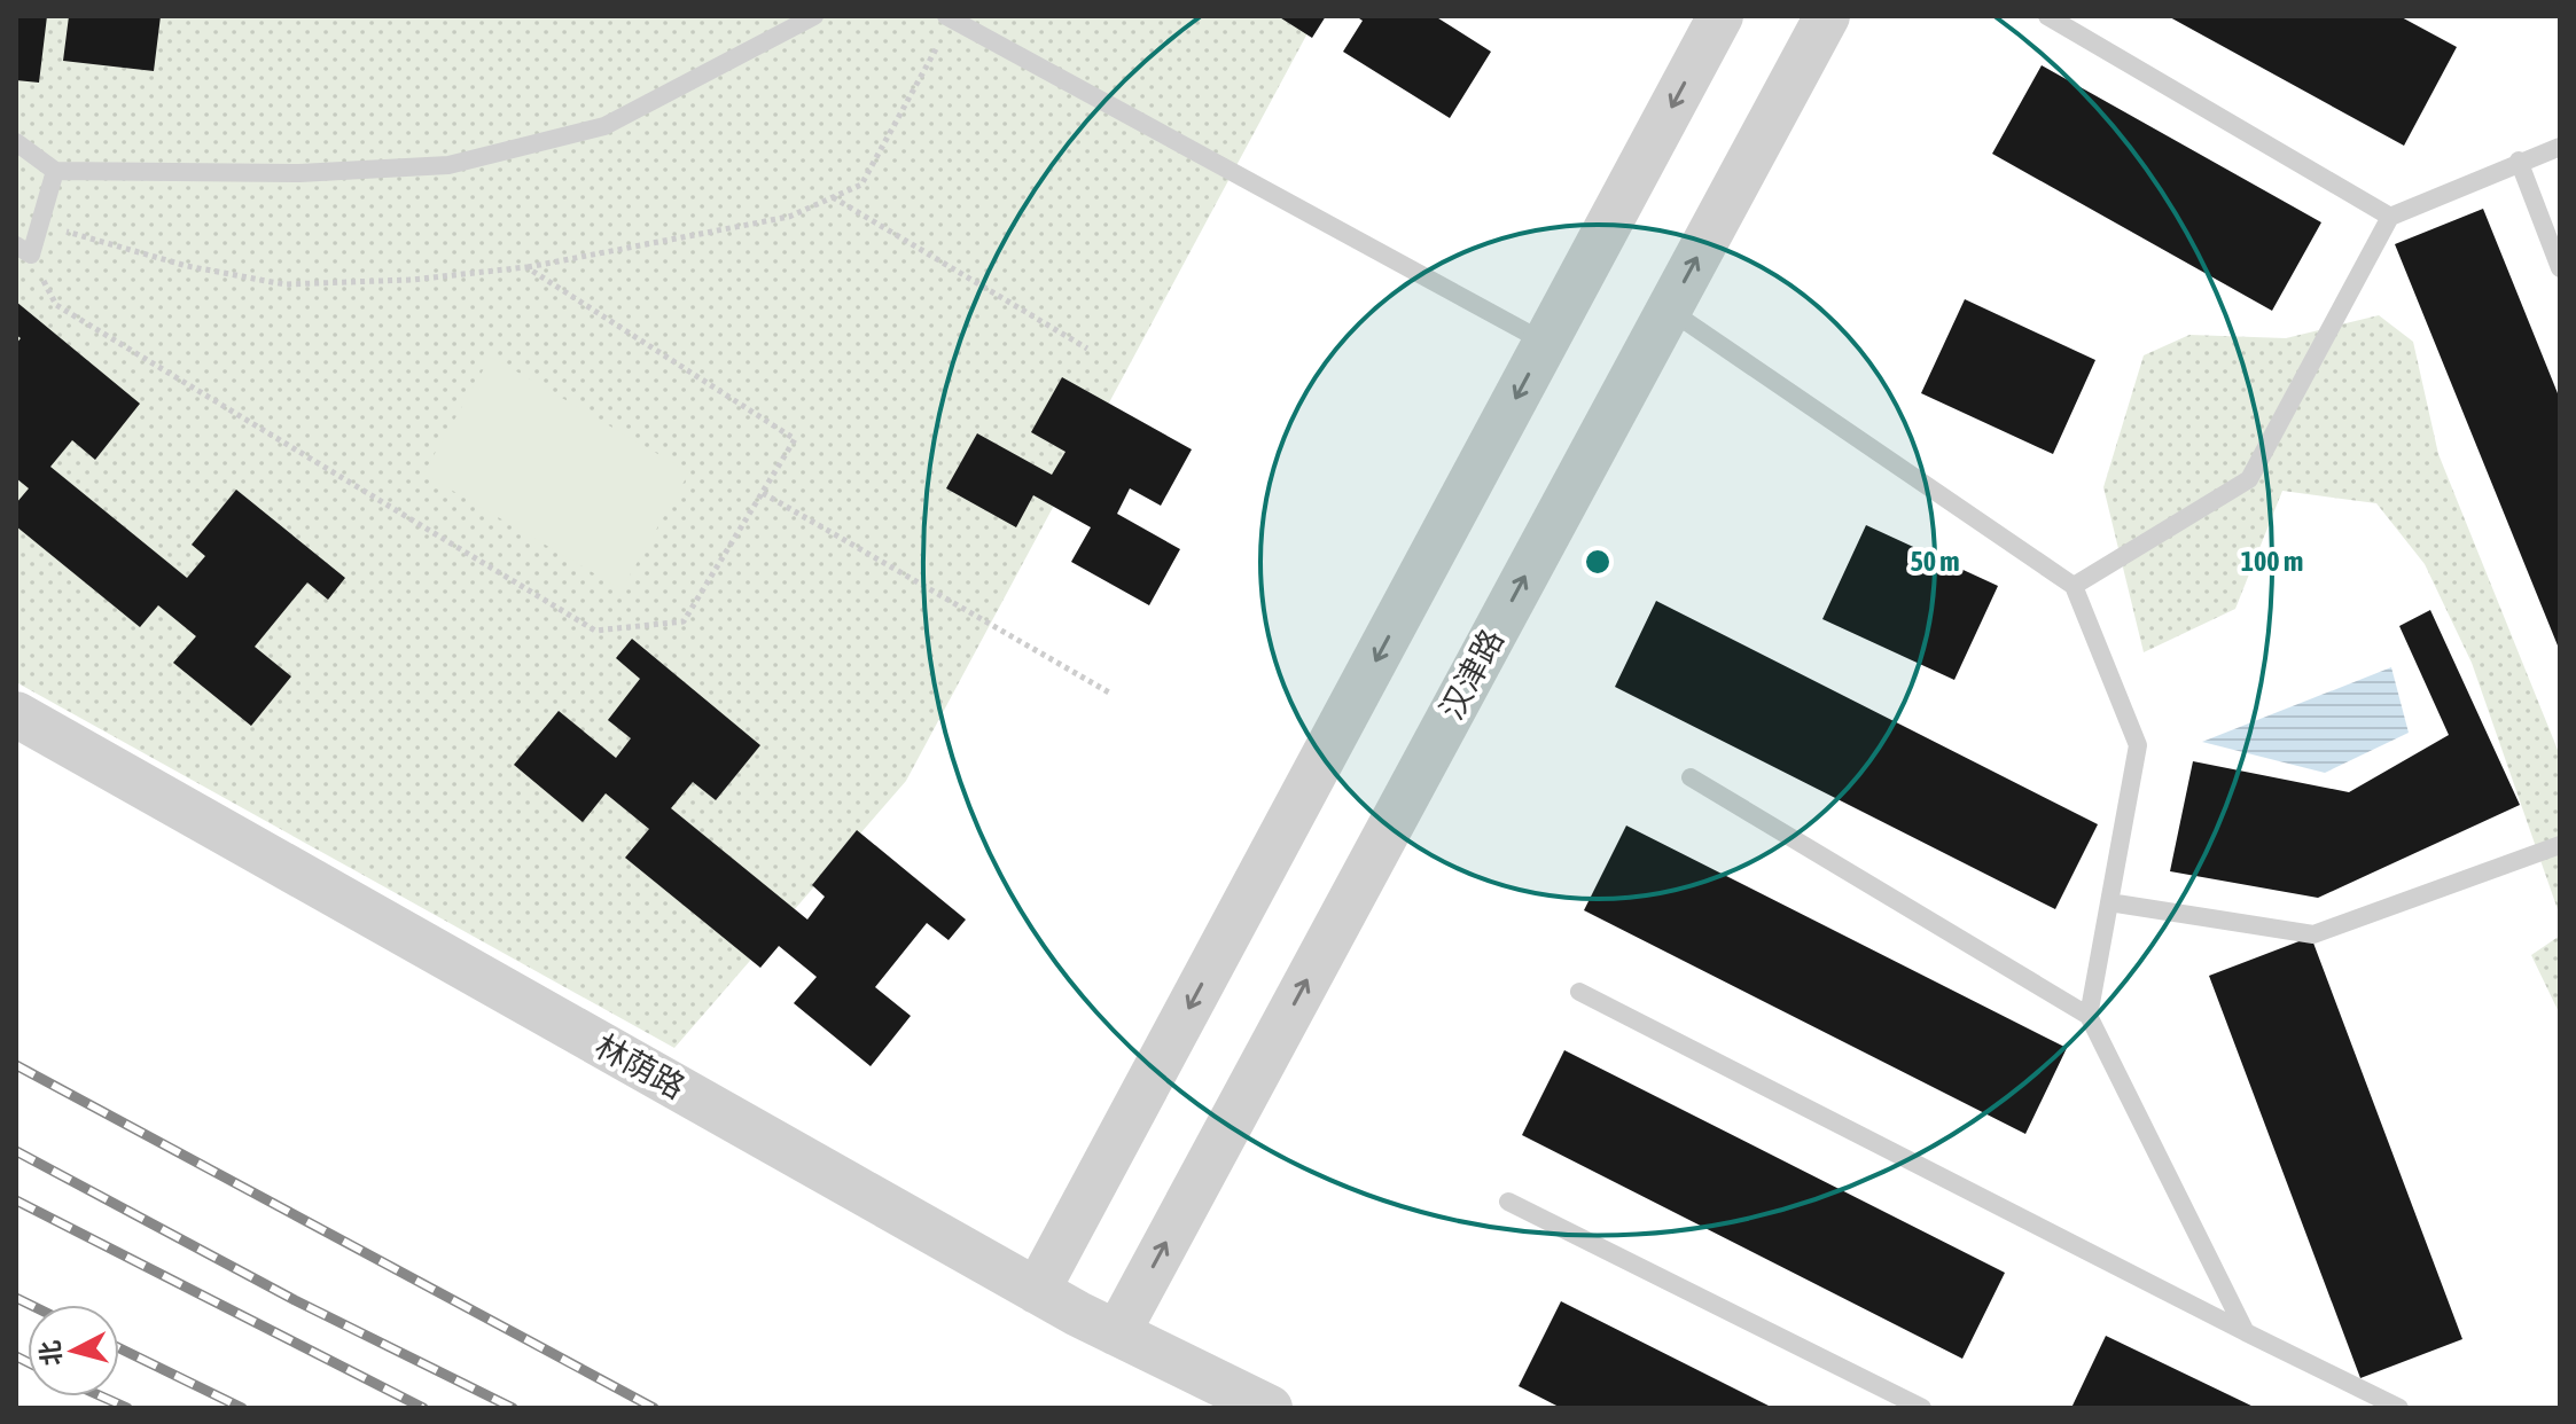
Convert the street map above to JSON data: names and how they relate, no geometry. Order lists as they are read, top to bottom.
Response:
{
  "streets": {
    "street": ["汉津路", "林荫路"]
  },
  "crossings": [
    ["汉津路", "林荫路"]
  ],
  "north": "left",
  "rings": ["50 m", "100 m"]
}
